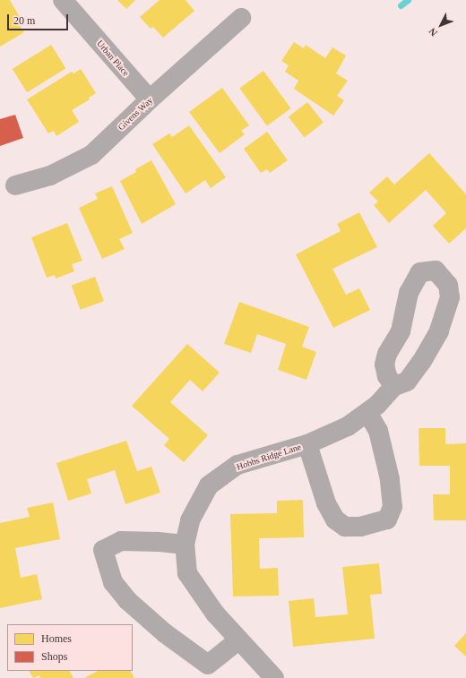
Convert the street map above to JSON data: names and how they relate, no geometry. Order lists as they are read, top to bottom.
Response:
{
  "streets": {
    "street": ["Urban Place", "Givens Way", "Hobbs Ridge Lane"]
  },
  "crossings": [
    ["Urban Place", "Givens Way"]
  ],
  "legend": ["Homes", "Shops"],
  "scale_bar": "20 m",
  "north": "bottom left"
}
